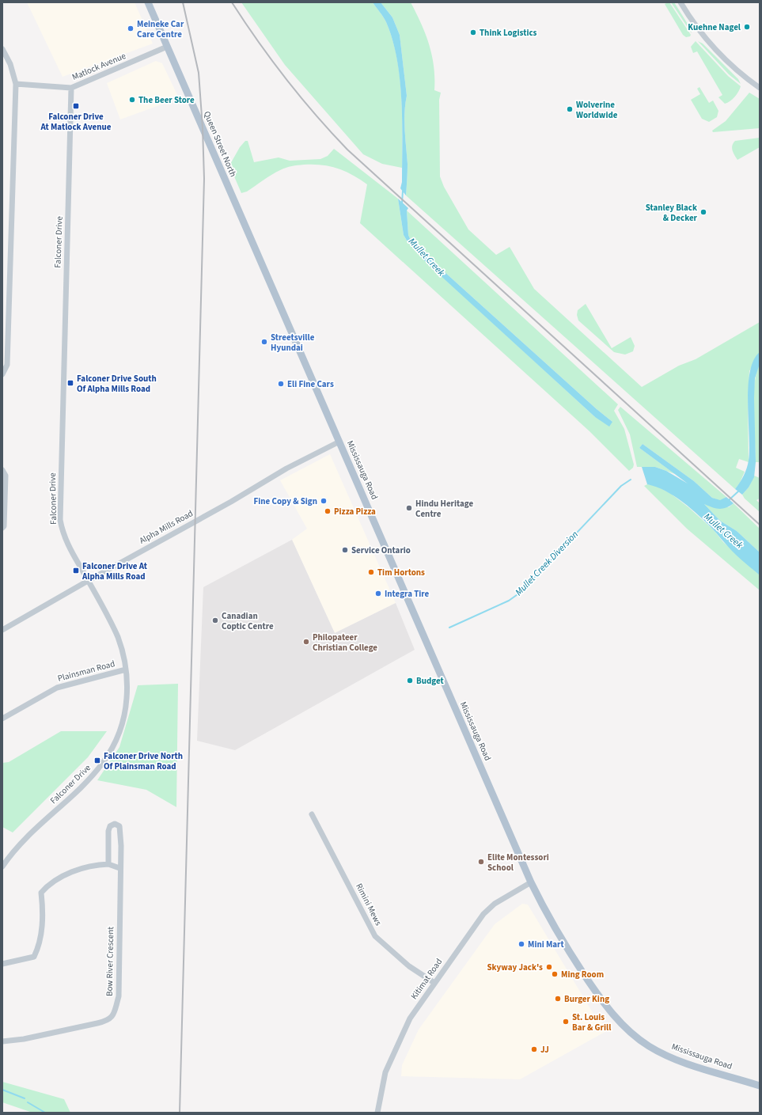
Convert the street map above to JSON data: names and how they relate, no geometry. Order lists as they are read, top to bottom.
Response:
{
  "streets": {
    "main road": ["Queen Street North", "Mississauga Road"],
    "street": [
      "Matlock Avenue",
      "Falconer Drive",
      "Alpha Mills Road",
      "Plainsman Road",
      "Rimini Mews",
      "Bow River Crescent",
      "Kitimat Road"
    ]
  },
  "crossings": [
    ["Matlock Avenue", "Queen Street North"],
    ["Matlock Avenue", "Falconer Drive"],
    ["Queen Street North", "Mississauga Road"],
    ["Falconer Drive", "Alpha Mills Road"],
    ["Falconer Drive", "Plainsman Road"],
    ["Mississauga Road", "Alpha Mills Road"],
    ["Mississauga Road", "Kitimat Road"],
    ["Rimini Mews", "Kitimat Road"]
  ],
  "water": ["Mullet Creek", "Mullet Creek Diversion"],
  "places": {
    "other": [
      "Kuehne Nagel",
      "Meineke Car Care Centre",
      "Think Logistics",
      "The Beer Store",
      "Wolverine Worldwide",
      "Stanley Black & Decker",
      "Streetsville Hyundai",
      "Eli Fine Cars",
      "Fine Copy & Sign",
      "Hindu Heritage Centre",
      "Pizza Pizza",
      "Service Ontario",
      "Tim Hortons",
      "Integra Tire",
      "Canadian Coptic Centre",
      "Philopateer Christian College",
      "Budget",
      "Elite Montessori School",
      "Mini Mart",
      "Skyway Jack's",
      "Ming Room",
      "Burger King",
      "St. Louis Bar & Grill",
      "JJ"
    ],
    "transit": [
      "Falconer Drive At Matlock Avenue",
      "Falconer Drive South Of Alpha Mills Road",
      "Falconer Drive At Alpha Mills Road",
      "Falconer Drive North Of Plainsman Road"
    ]
  }
}
